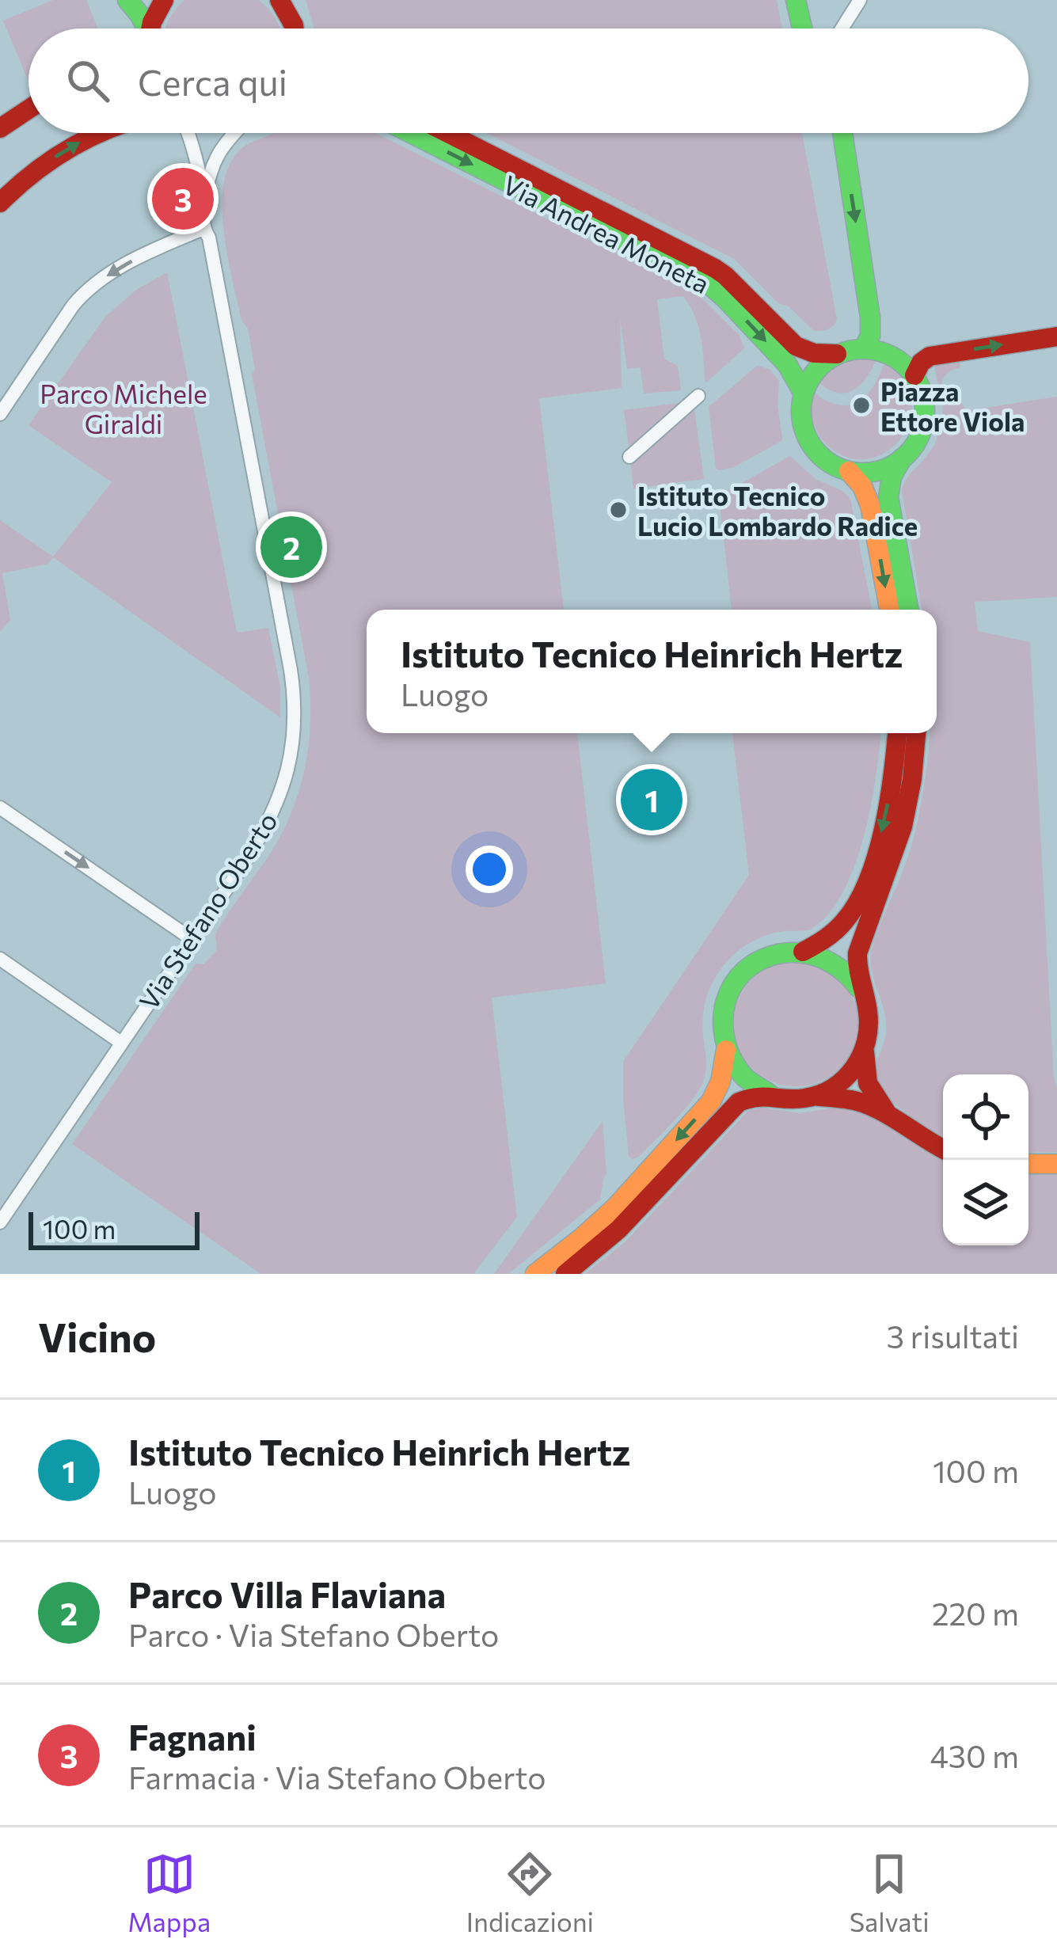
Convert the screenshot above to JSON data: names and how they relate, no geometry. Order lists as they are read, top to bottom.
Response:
{
  "streets": {
    "street": ["Via Andrea Moneta", "Via Stefano Oberto"]
  },
  "parks": ["Parco Michele Giraldi"],
  "places": ["Piazza Ettore Viola", "Istituto Tecnico Lucio Lombardo Radice"],
  "scale_bar": "100 m",
  "page": {
    "search": "Cerca qui",
    "pins": ["3", "2", "1"],
    "popup": ["Istituto Tecnico Heinrich Hertz", "Luogo"],
    "scale": "100 m",
    "heading": ["Vicino", "3 risultati"],
    "list": [
      {
        "mark": "1",
        "name": "Istituto Tecnico Heinrich Hertz",
        "note": "Luogo",
        "value": "100 m"
      },
      {
        "mark": "2",
        "name": "Parco Villa Flaviana",
        "note": "Parco · Via Stefano Oberto",
        "value": "220 m"
      },
      {
        "mark": "3",
        "name": "Fagnani",
        "note": "Farmacia · Via Stefano Oberto",
        "value": "430 m"
      }
    ],
    "nav": ["Mappa", "Indicazioni", "Salvati"]
  }
}
